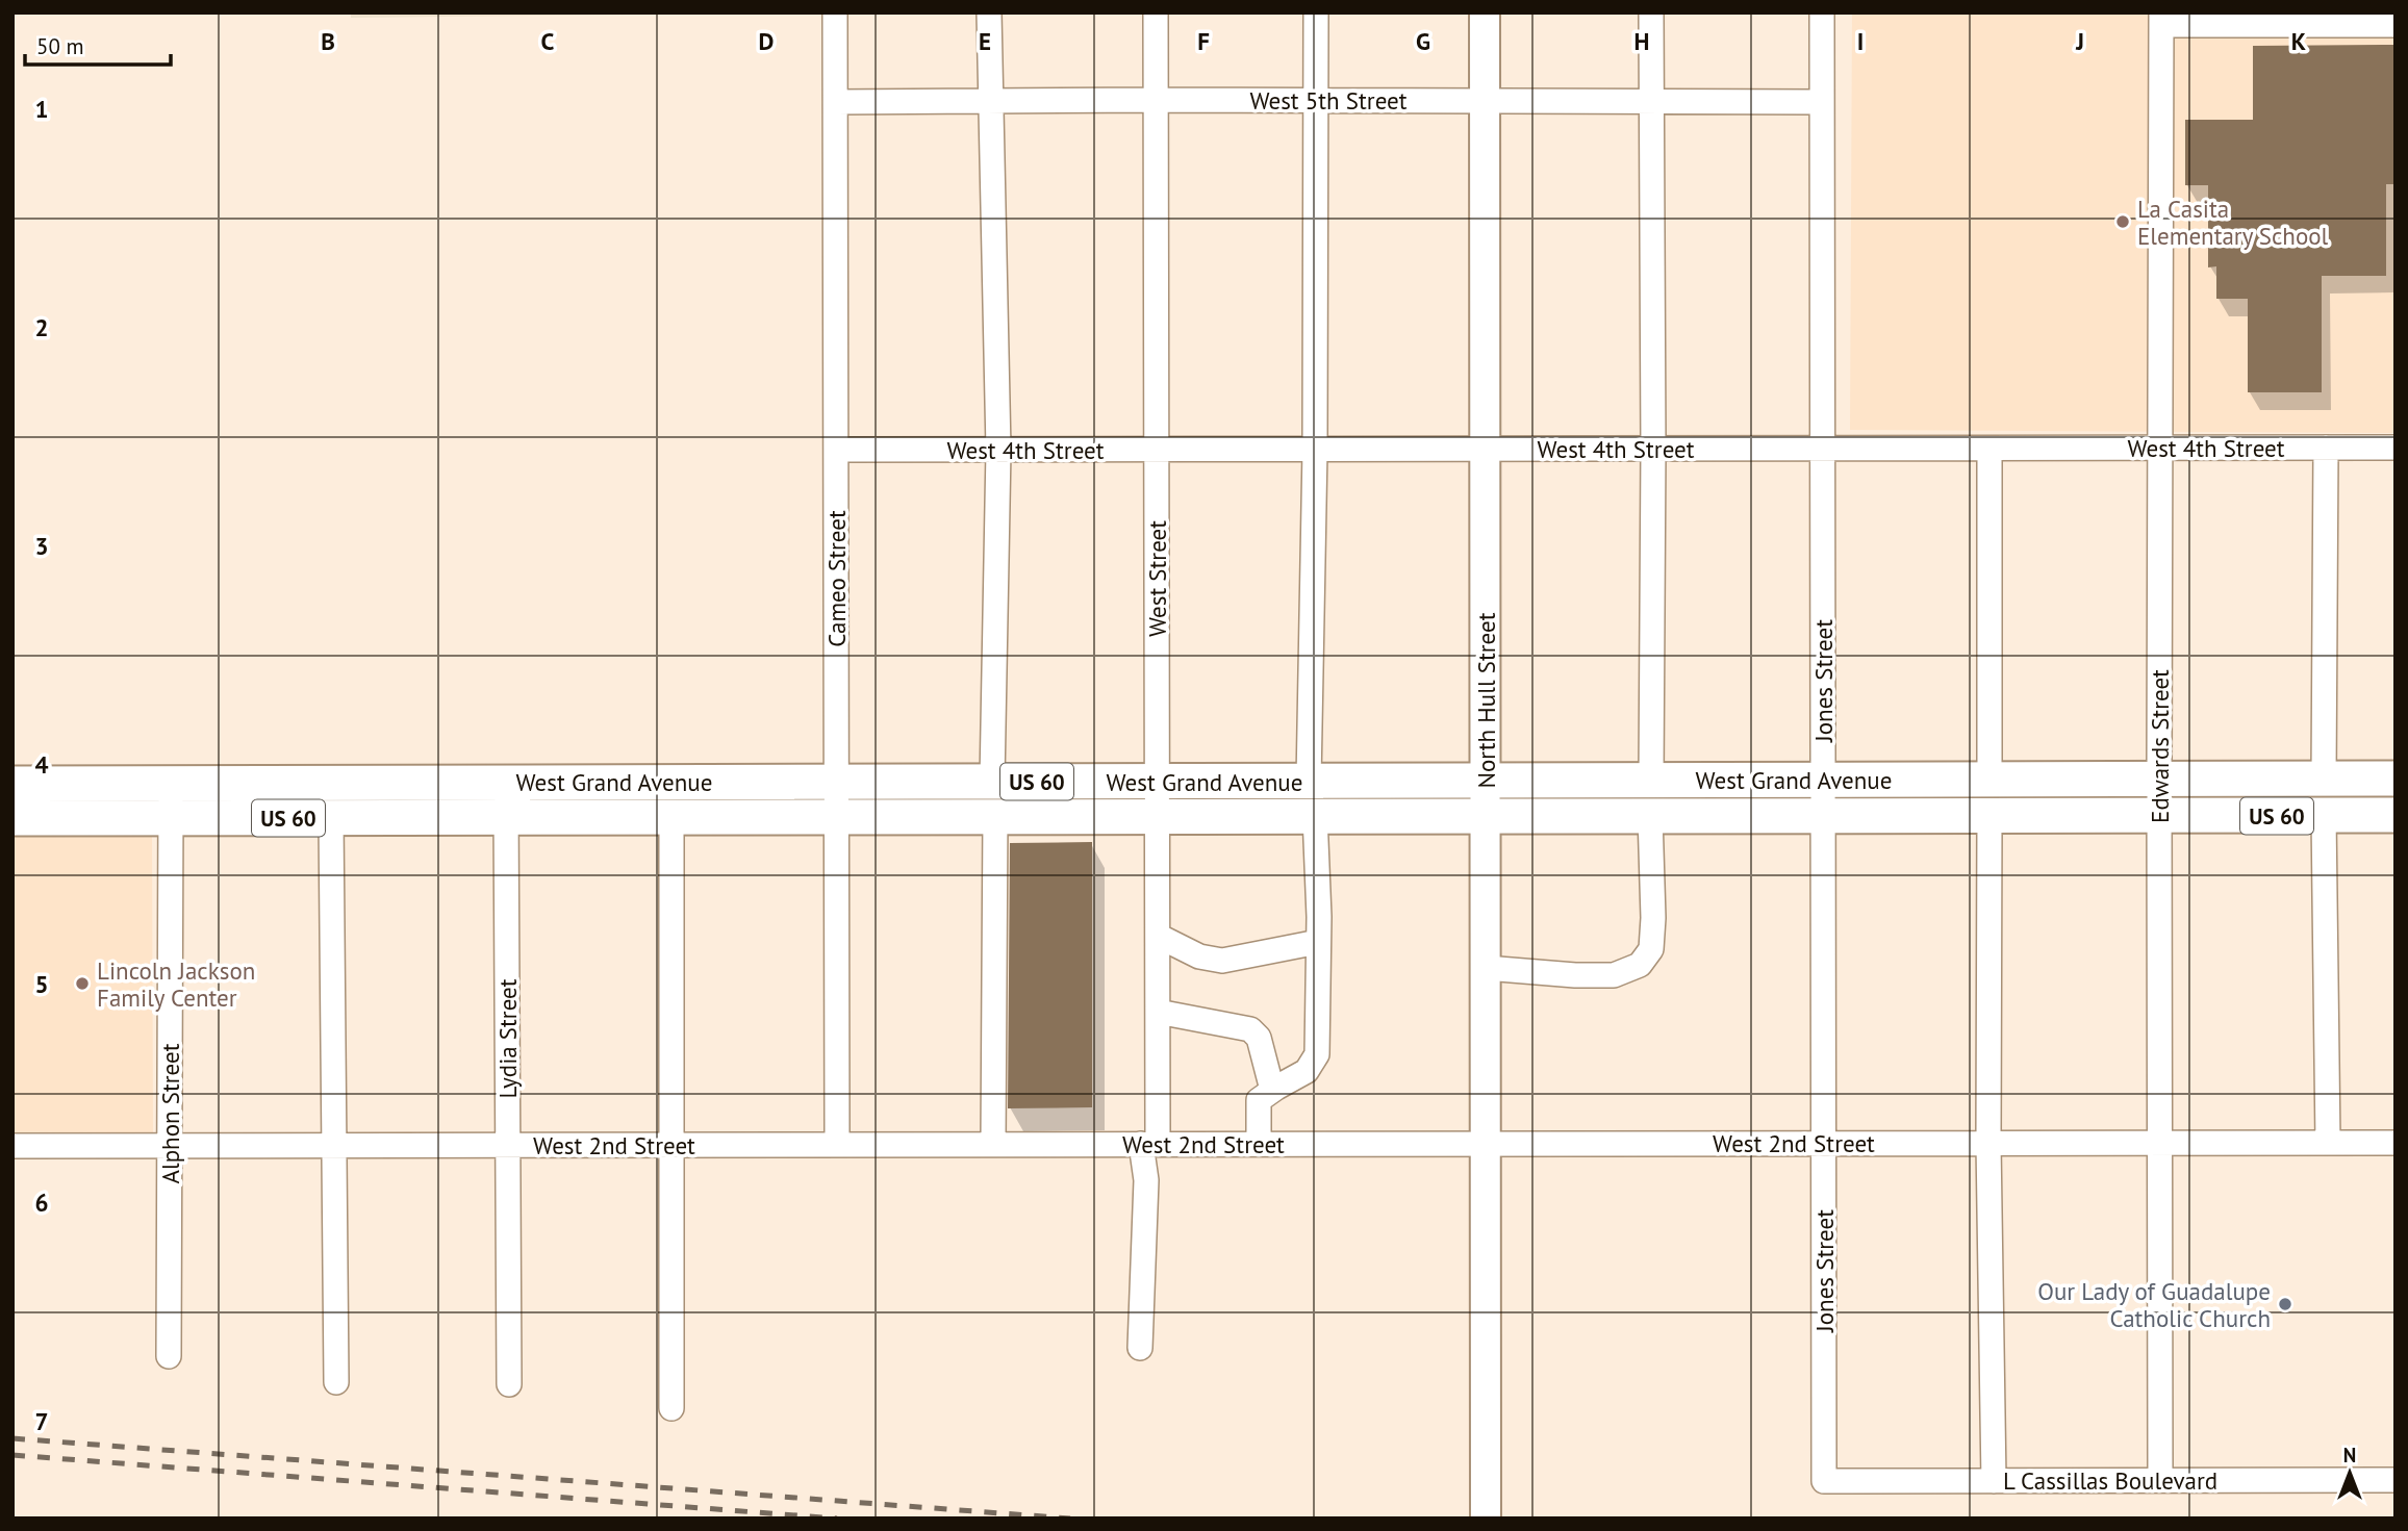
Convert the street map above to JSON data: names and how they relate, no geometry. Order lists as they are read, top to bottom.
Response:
{
  "streets": {
    "highway": ["West Grand Avenue", "US 60"],
    "main road": ["North Hull Street"],
    "street": [
      "West 5th Street",
      "West 4th Street",
      "Cameo Street",
      "West Street",
      "Jones Street",
      "Edwards Street",
      "Lydia Street",
      "Alphon Street",
      "West 2nd Street",
      "L Cassillas Boulevard"
    ]
  },
  "crossings": [
    ["West 5th Street", "Cameo Street"],
    ["West 5th Street", "West Street"],
    ["West 5th Street", "Jones Street"],
    ["West 5th Street", "North Hull Street"],
    ["West 4th Street", "Cameo Street"],
    ["West 4th Street", "West Street"],
    ["West 4th Street", "Jones Street"],
    ["West 4th Street", "North Hull Street"],
    ["West 4th Street", "Edwards Street"],
    ["Cameo Street", "West Grand Avenue"],
    ["Cameo Street", "West 2nd Street"],
    ["West Street", "West Grand Avenue"],
    ["West Street", "West 2nd Street"],
    ["Jones Street", "West Grand Avenue"],
    ["Jones Street", "West 2nd Street"],
    ["Jones Street", "L Cassillas Boulevard"],
    ["North Hull Street", "West Grand Avenue"],
    ["North Hull Street", "West 2nd Street"],
    ["Edwards Street", "West Grand Avenue"],
    ["Edwards Street", "West 2nd Street"],
    ["Edwards Street", "L Cassillas Boulevard"],
    ["West Grand Avenue", "Lydia Street"],
    ["West Grand Avenue", "Alphon Street"],
    ["Lydia Street", "West 2nd Street"],
    ["Alphon Street", "West 2nd Street"]
  ],
  "places": ["La Casita Elementary School", "Lincoln Jackson Family Center", "Our Lady of Guadalupe Catholic Church"],
  "scale_bar": "50 m",
  "north": "top",
  "grid": {
    "columns": [
      "B",
      "C",
      "D",
      "E",
      "F",
      "G",
      "H",
      "I",
      "J",
      "K"
    ],
    "rows": [
      "1",
      "2",
      "3",
      "4",
      "5",
      "6",
      "7"
    ]
  }
}
